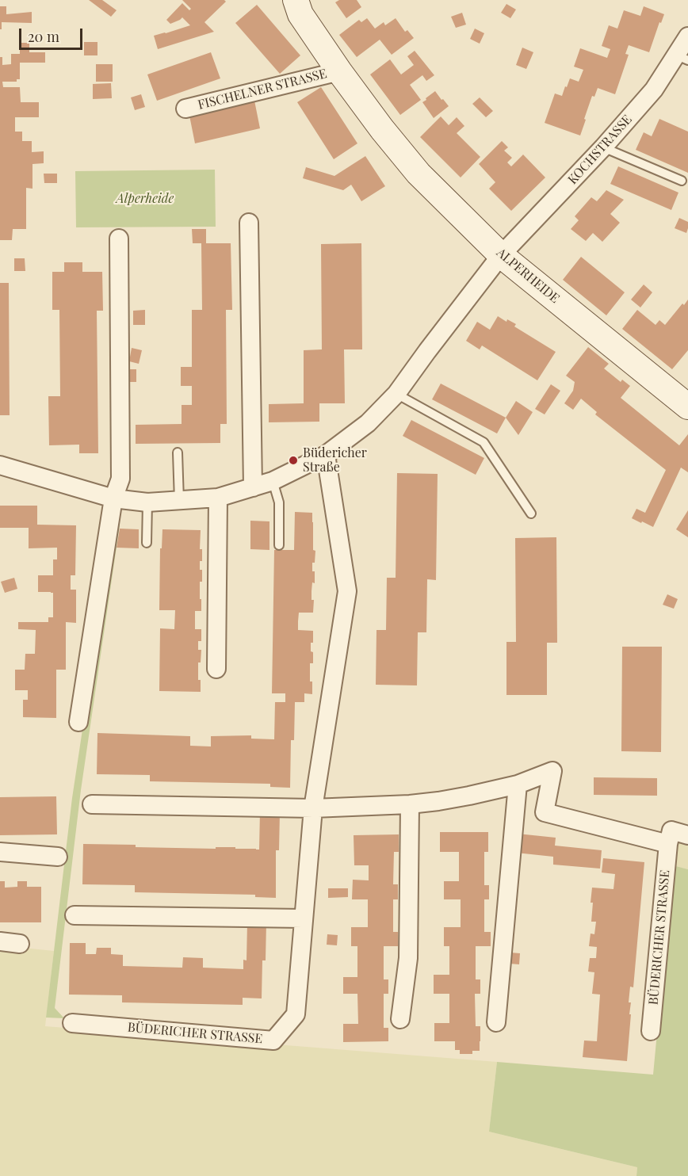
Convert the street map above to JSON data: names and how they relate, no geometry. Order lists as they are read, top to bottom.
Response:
{
  "streets": {
    "street": [
      "FISCHELNER STRASSE",
      "KOCHSTRASSE",
      "ALPERHEIDE",
      "BÜDERICHER STRASSE"
    ]
  },
  "crossings": [
    ["FISCHELNER STRASSE", "ALPERHEIDE"],
    ["KOCHSTRASSE", "ALPERHEIDE"]
  ],
  "parks": ["Alperheide"],
  "places": ["Büdericher Straße"],
  "scale_bar": "20 m"
}
